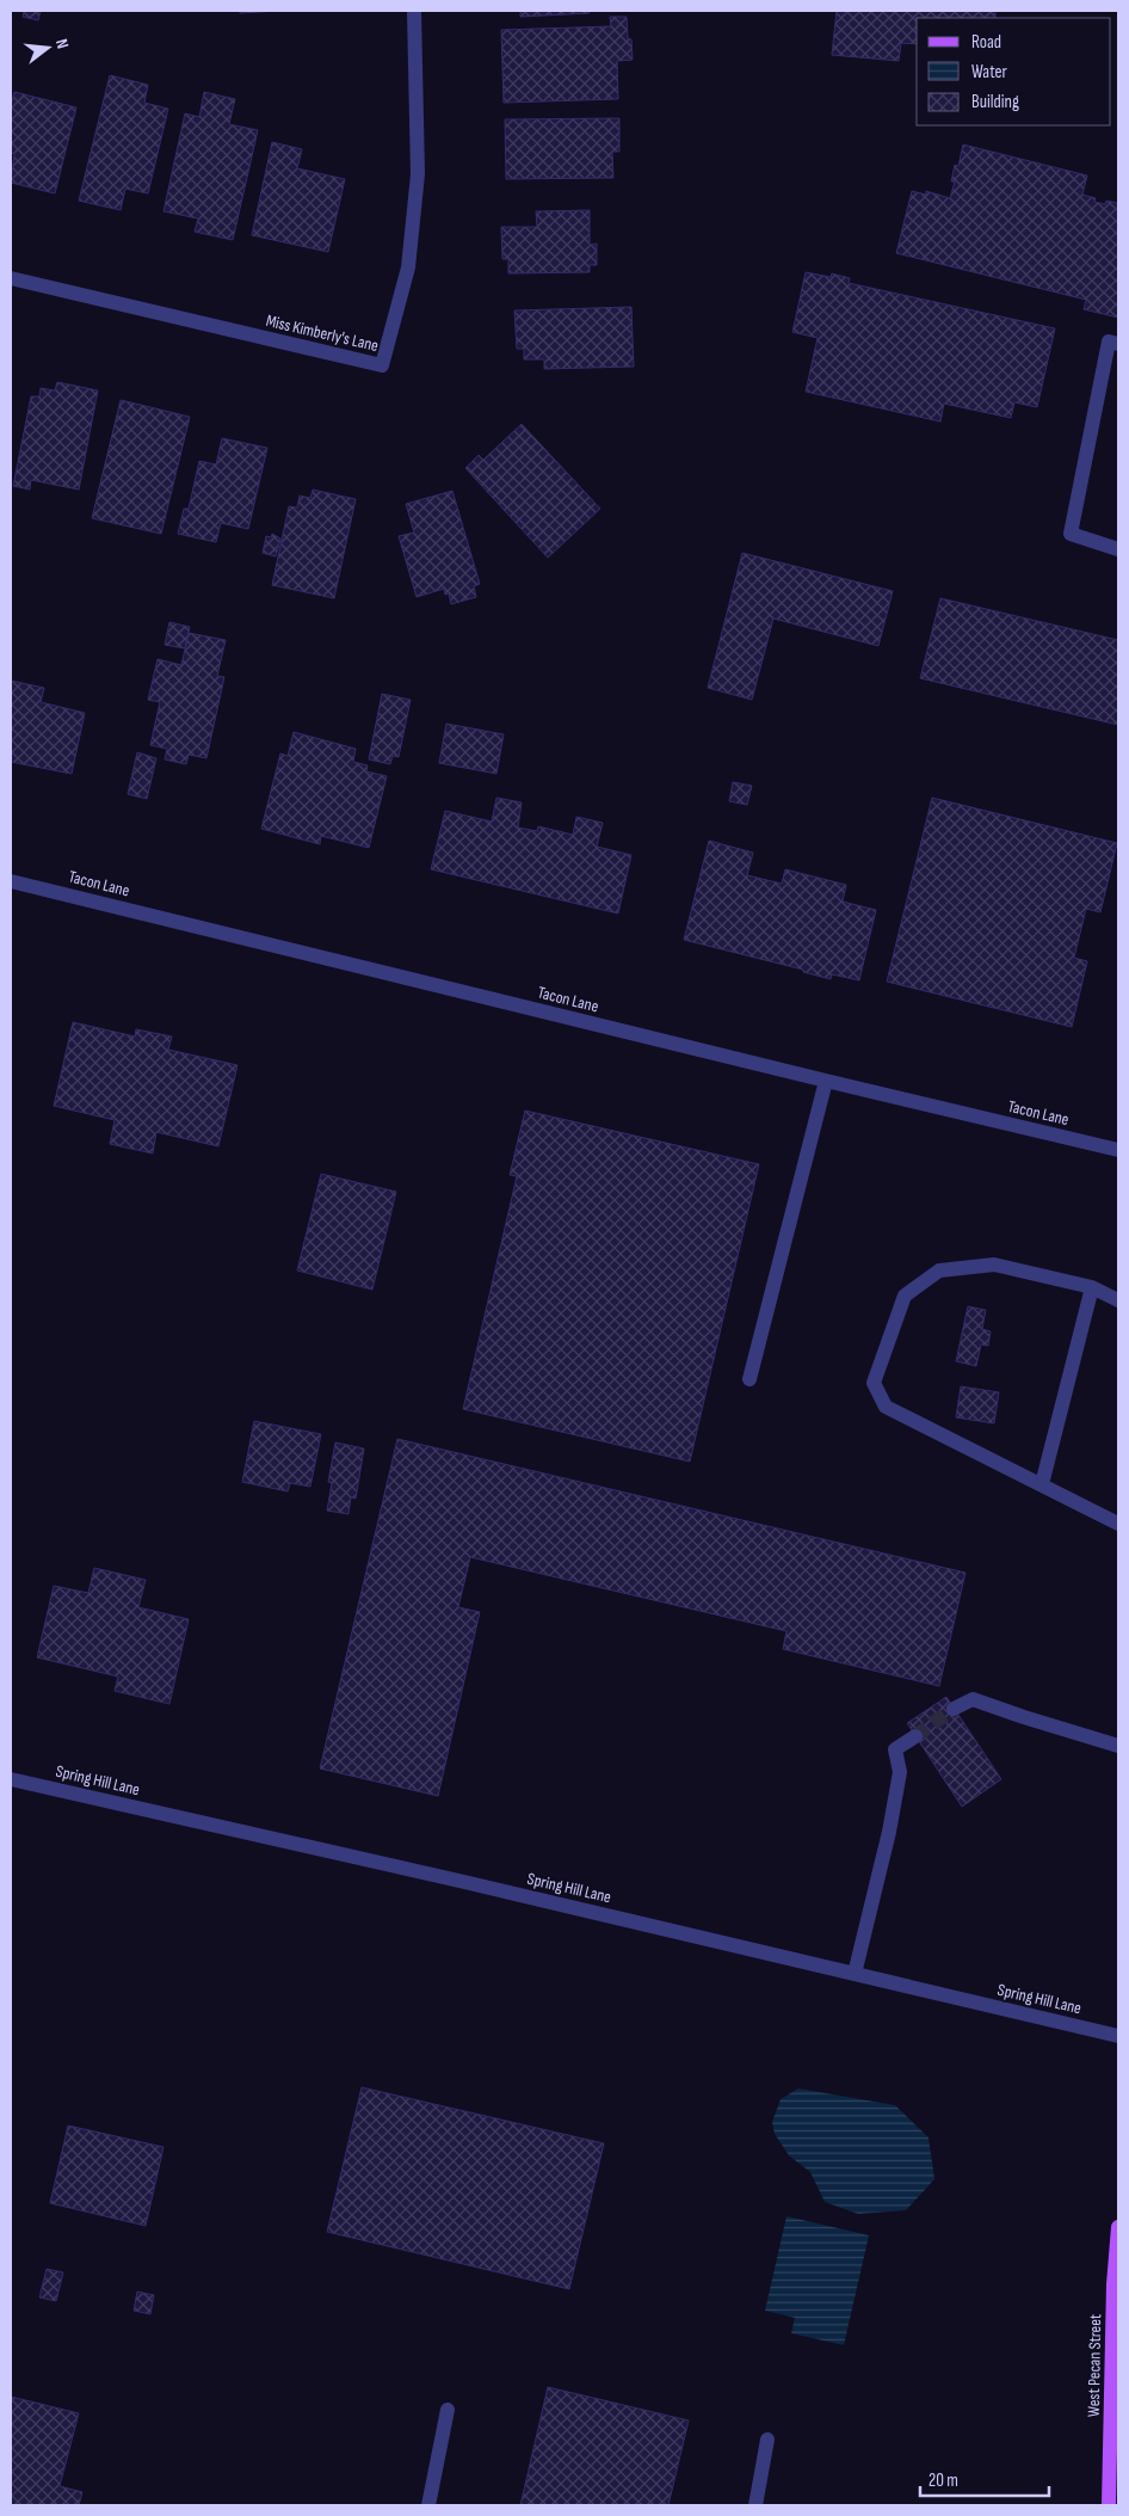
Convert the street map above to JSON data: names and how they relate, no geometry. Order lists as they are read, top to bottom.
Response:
{
  "streets": {
    "main road": ["West Pecan Street"],
    "street": ["Miss Kimberly's Lane", "Tacon Lane", "Spring Hill Lane"]
  },
  "legend": ["Road", "Water", "Building"],
  "scale_bar": "20 m",
  "north": "right"
}
